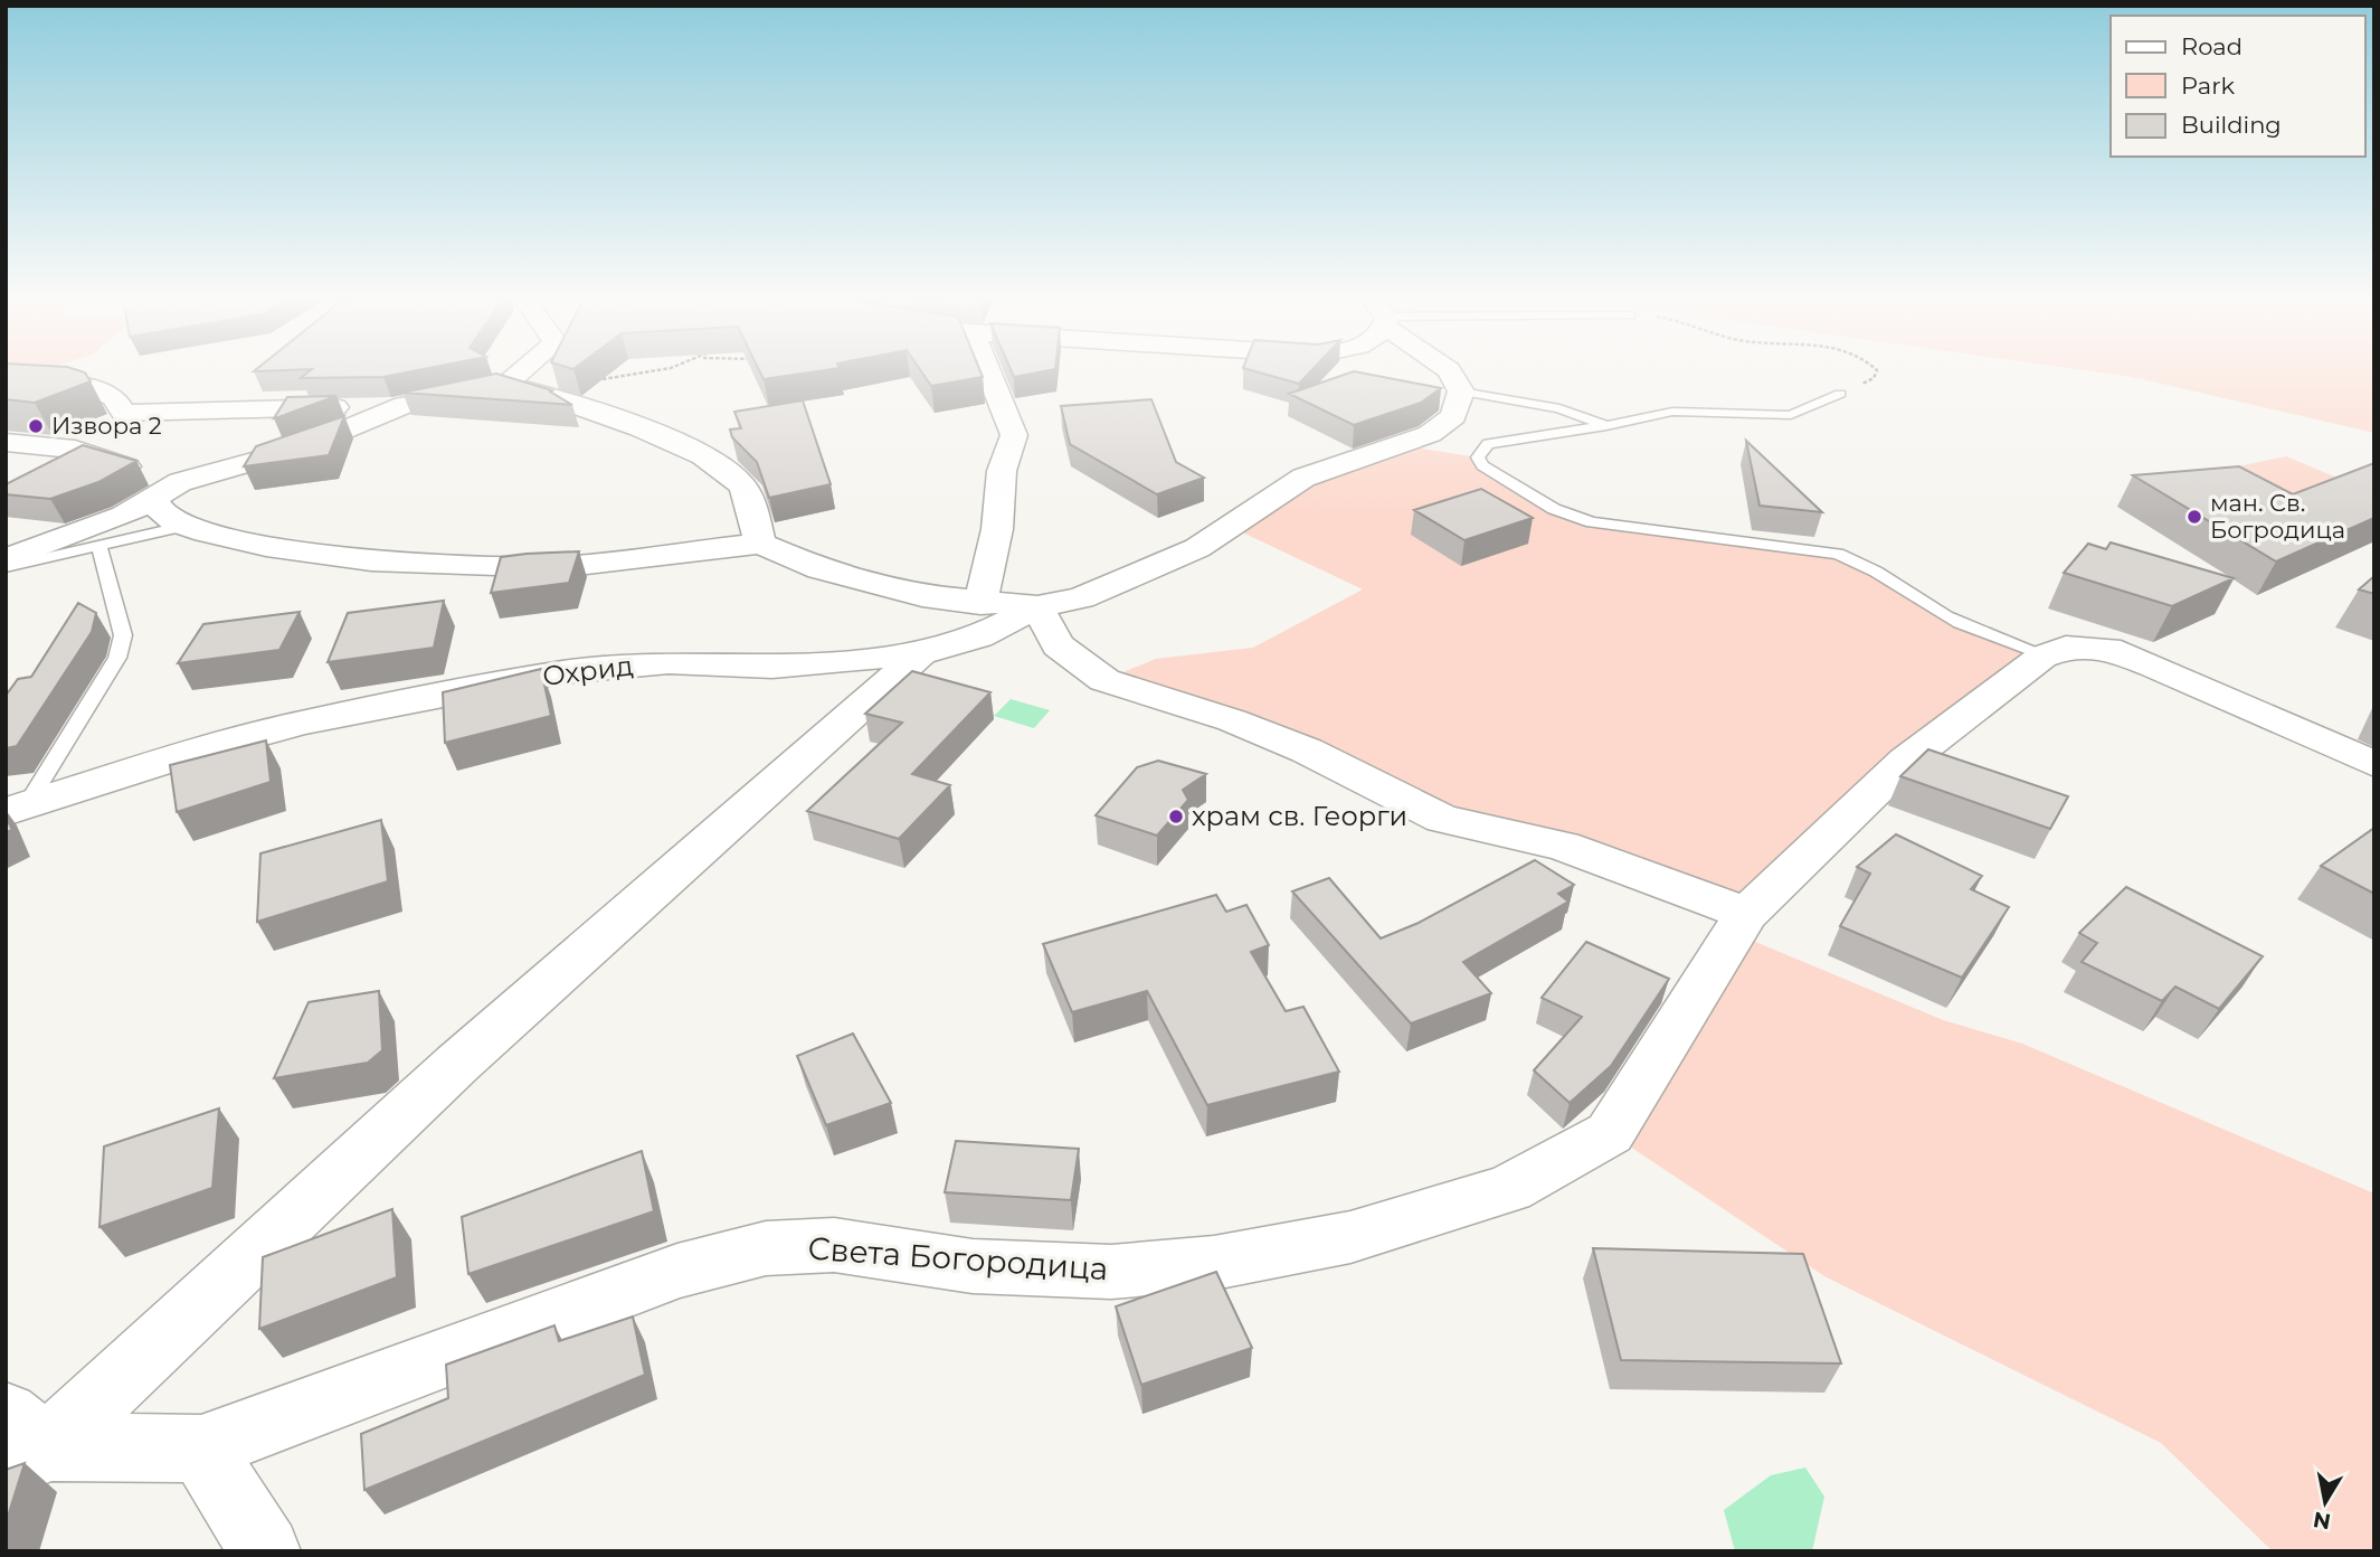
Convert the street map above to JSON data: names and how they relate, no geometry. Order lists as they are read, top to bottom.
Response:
{
  "streets": {
    "street": ["Охрид", "Света Богородица"]
  },
  "places": ["Извора 2", "ман. Св. Богродица", "храм св. Георги"],
  "legend": ["Road", "Park", "Building"],
  "north": "bottom"
}
